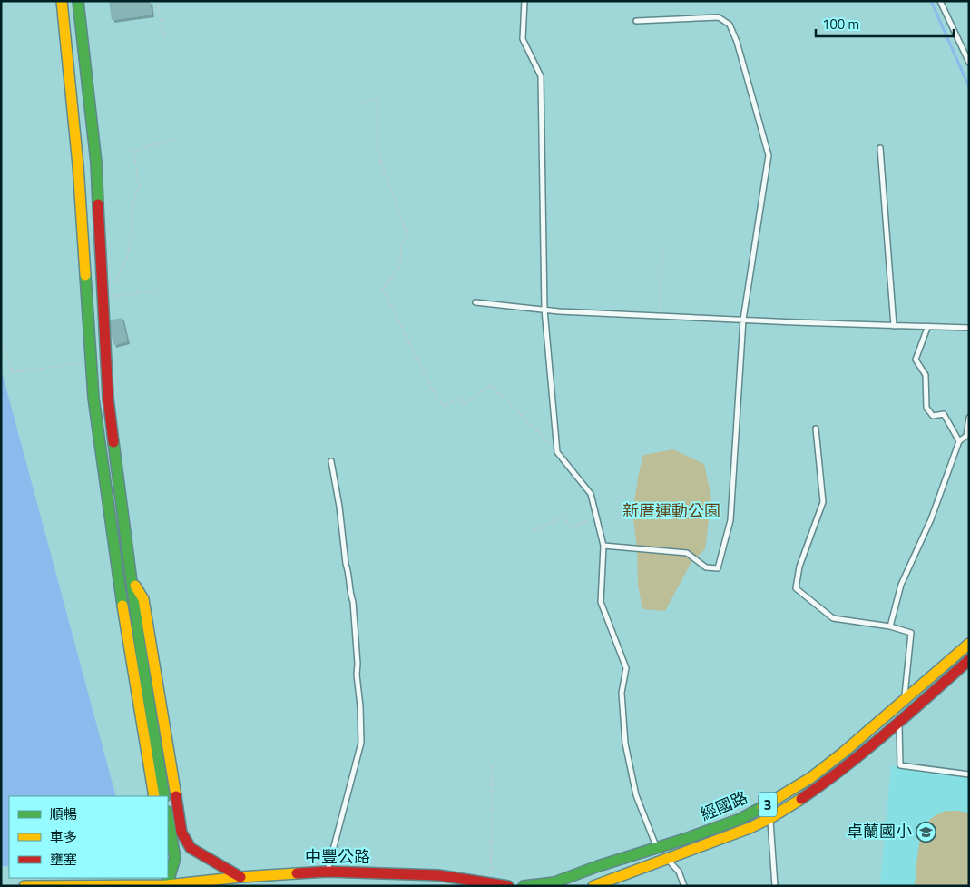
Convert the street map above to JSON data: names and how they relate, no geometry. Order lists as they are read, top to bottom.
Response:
{
  "streets": {
    "main road": ["3", "經國路", "中豐公路"]
  },
  "parks": ["新厝運動公園"],
  "places": {
    "school or university": ["卓蘭國小"]
  },
  "legend": ["順暢", "車多", "壅塞"],
  "scale_bar": "100 m"
}
